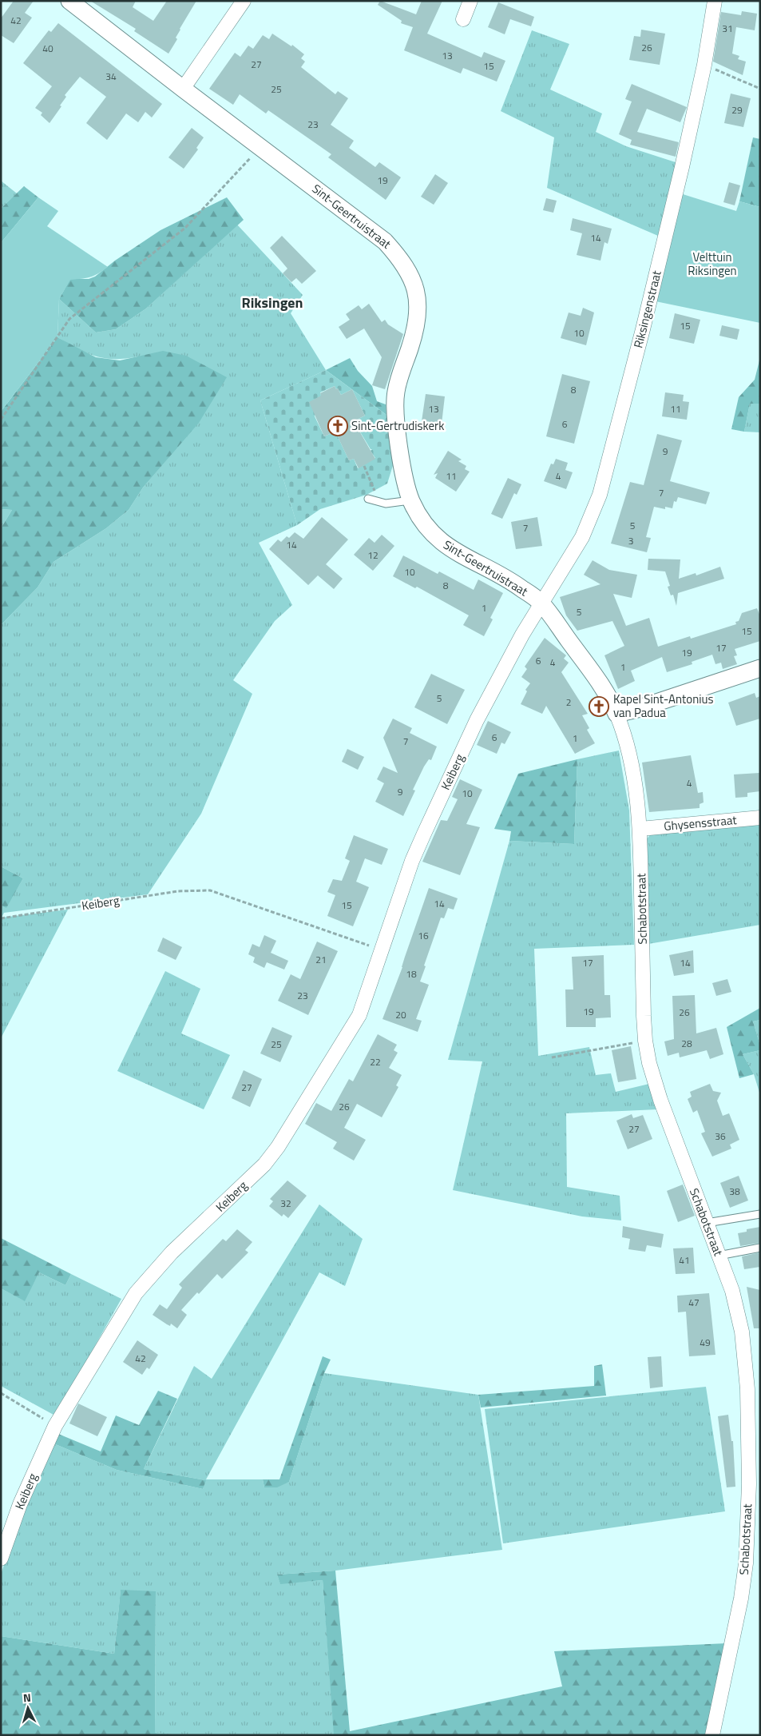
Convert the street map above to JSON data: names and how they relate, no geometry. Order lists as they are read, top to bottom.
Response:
{
  "streets": {
    "street": [
      "Sint-Geertruistraat",
      "Riksingenstraat",
      "Keiberg",
      "Ghysensstraat",
      "Schabotstraat"
    ]
  },
  "crossings": [
    ["Sint-Geertruistraat", "Riksingenstraat"],
    ["Sint-Geertruistraat", "Keiberg"],
    ["Sint-Geertruistraat", "Schabotstraat"],
    ["Riksingenstraat", "Keiberg"],
    ["Ghysensstraat", "Schabotstraat"]
  ],
  "districts": ["Riksingen"],
  "parks": ["Velttuin Riksingen"],
  "places": {
    "church": ["Sint-Gertrudiskerk", "Kapel Sint-Antonius van Padua"]
  },
  "house_numbers": [
    "42",
    "31",
    "26",
    "40",
    "13",
    "27",
    "15",
    "34",
    "25",
    "29",
    "23",
    "19",
    "14",
    "15",
    "10",
    "8",
    "13",
    "11",
    "6",
    "9",
    "11",
    "4",
    "7",
    "5",
    "7",
    "3",
    "14",
    "12",
    "10",
    "8",
    "1",
    "5",
    "15",
    "17",
    "19",
    "6",
    "4",
    "1",
    "5",
    "2",
    "6",
    "1",
    "7",
    "4",
    "9",
    "10",
    "14",
    "15",
    "16",
    "21",
    "17",
    "14",
    "18",
    "23",
    "19",
    "26",
    "20",
    "28",
    "25",
    "22",
    "27",
    "26",
    "27",
    "36",
    "38",
    "32",
    "41",
    "47",
    "49",
    "42"
  ],
  "north": "top"
}
